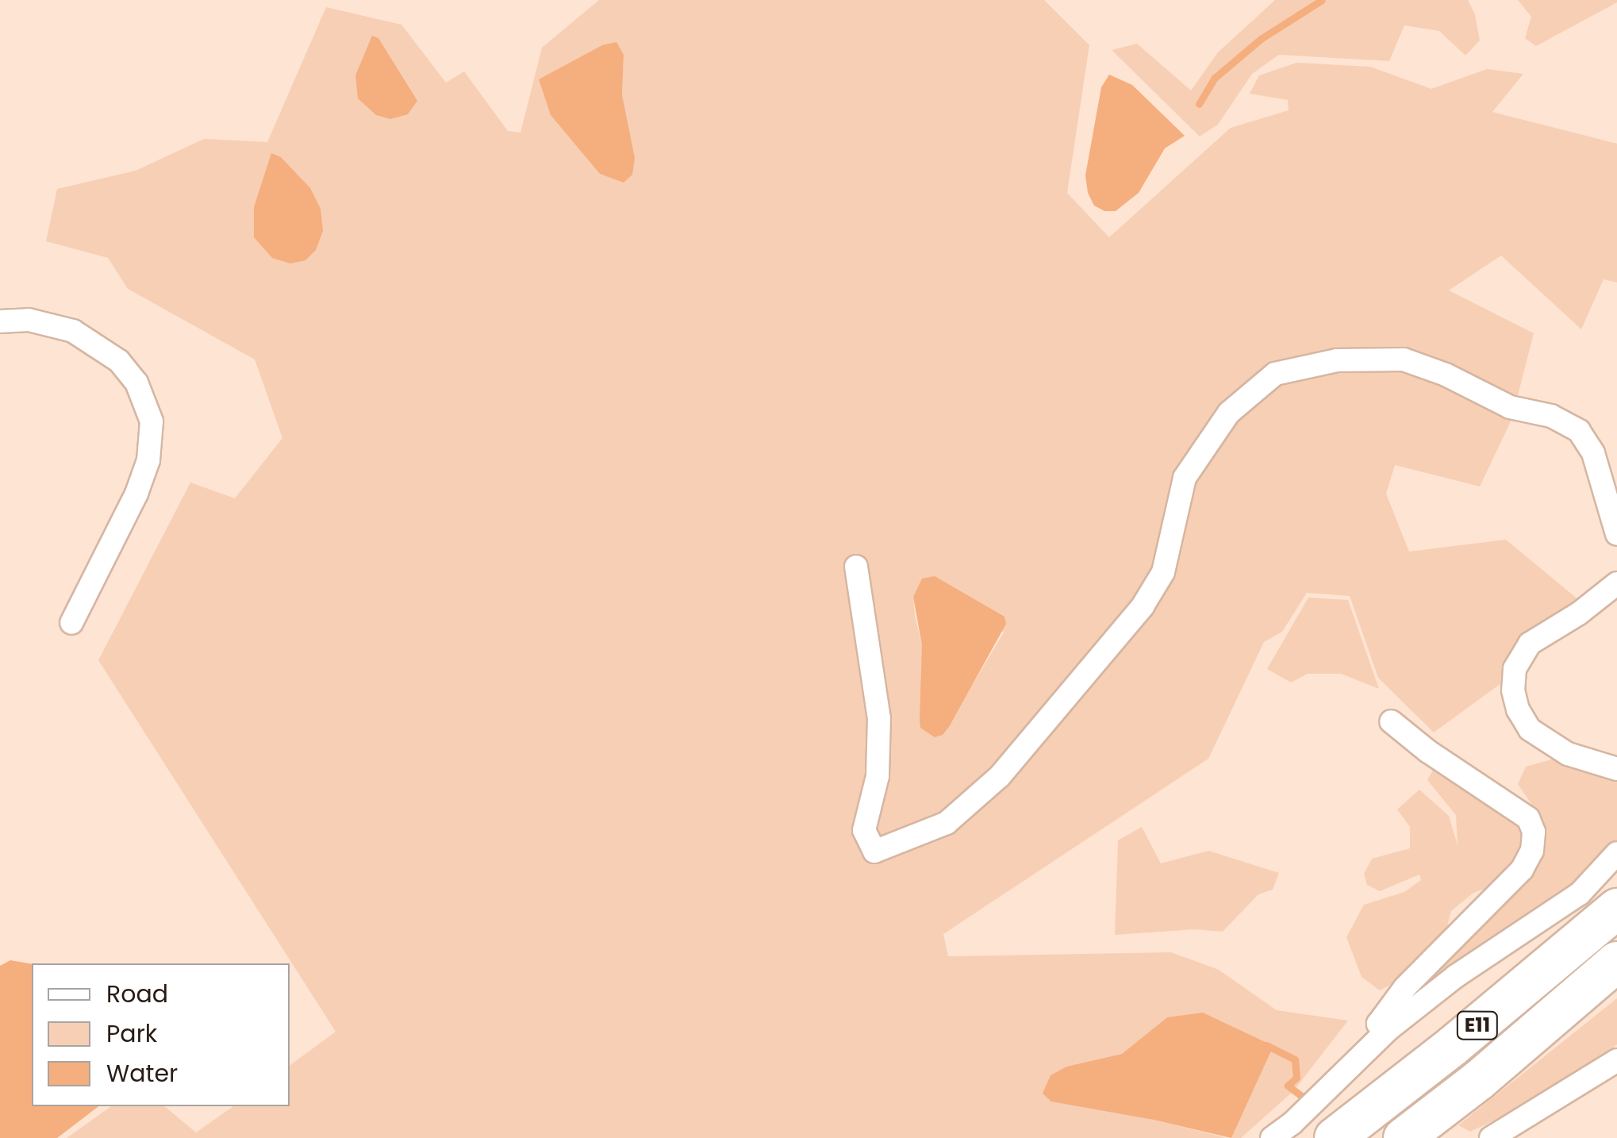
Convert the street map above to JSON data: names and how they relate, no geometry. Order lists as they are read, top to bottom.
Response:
{
  "streets": {
    "highway": ["E11"]
  },
  "legend": ["Road", "Park", "Water"]
}
